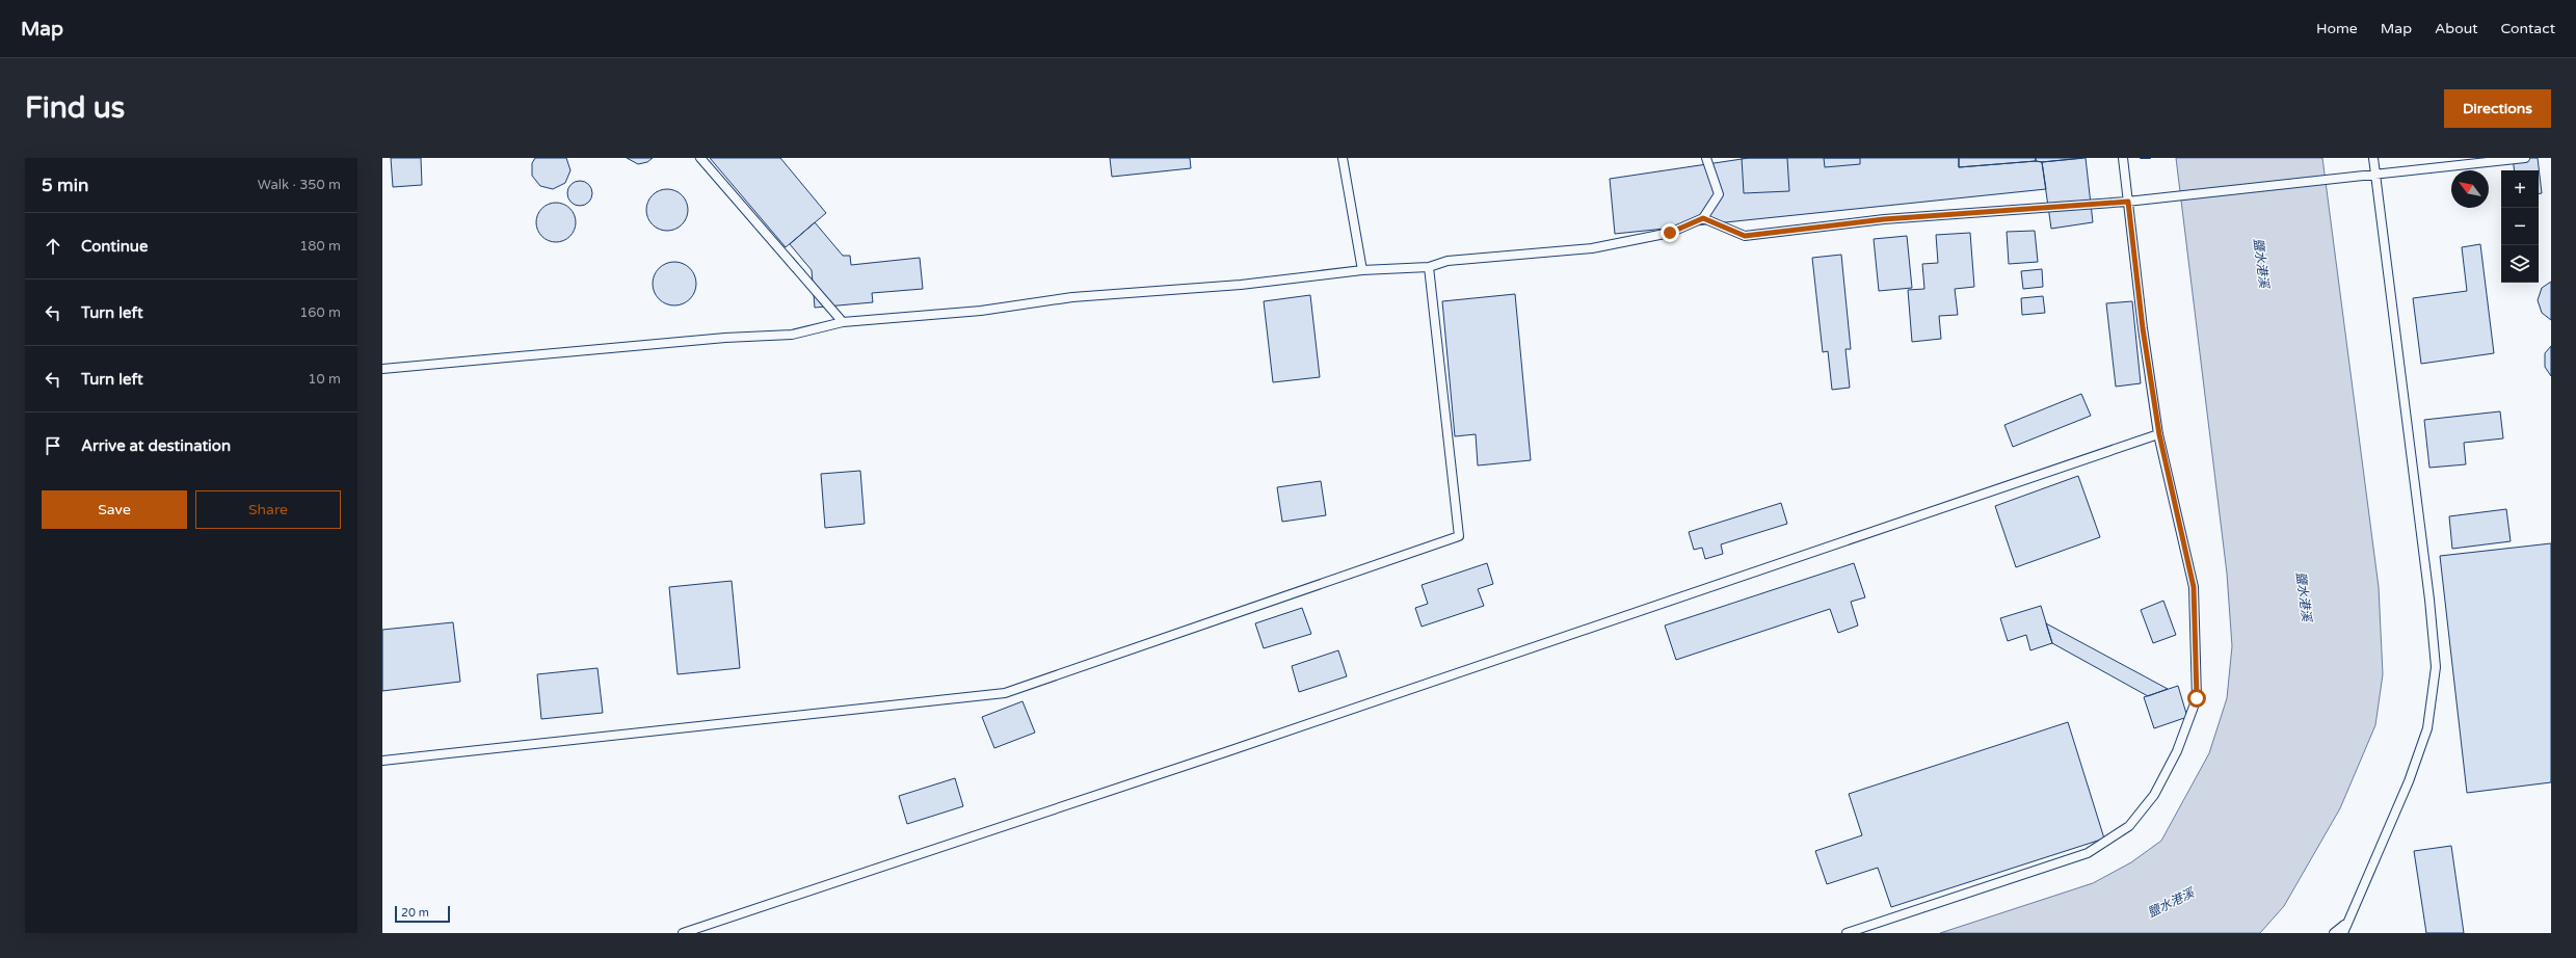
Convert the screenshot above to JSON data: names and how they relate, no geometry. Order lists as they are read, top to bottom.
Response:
{
  "water": ["鹽水港溪"],
  "scale_bar": "20 m",
  "north": "top left",
  "page": {
    "header": "Map",
    "nav": [
      "Home",
      "Map",
      "About",
      "Contact"
    ],
    "buttons": [
      "Directions",
      ["Save", "Share"]
    ],
    "title": "Find us",
    "heading": ["5 min", "Walk · 350 m"],
    "map_buttons": ["+", "−"],
    "list": [
      ["Continue", "180 m"],
      ["Turn left", "160 m"],
      ["Turn left", "10 m"],
      "Arrive at destination"
    ],
    "scale": "20 m"
  }
}
